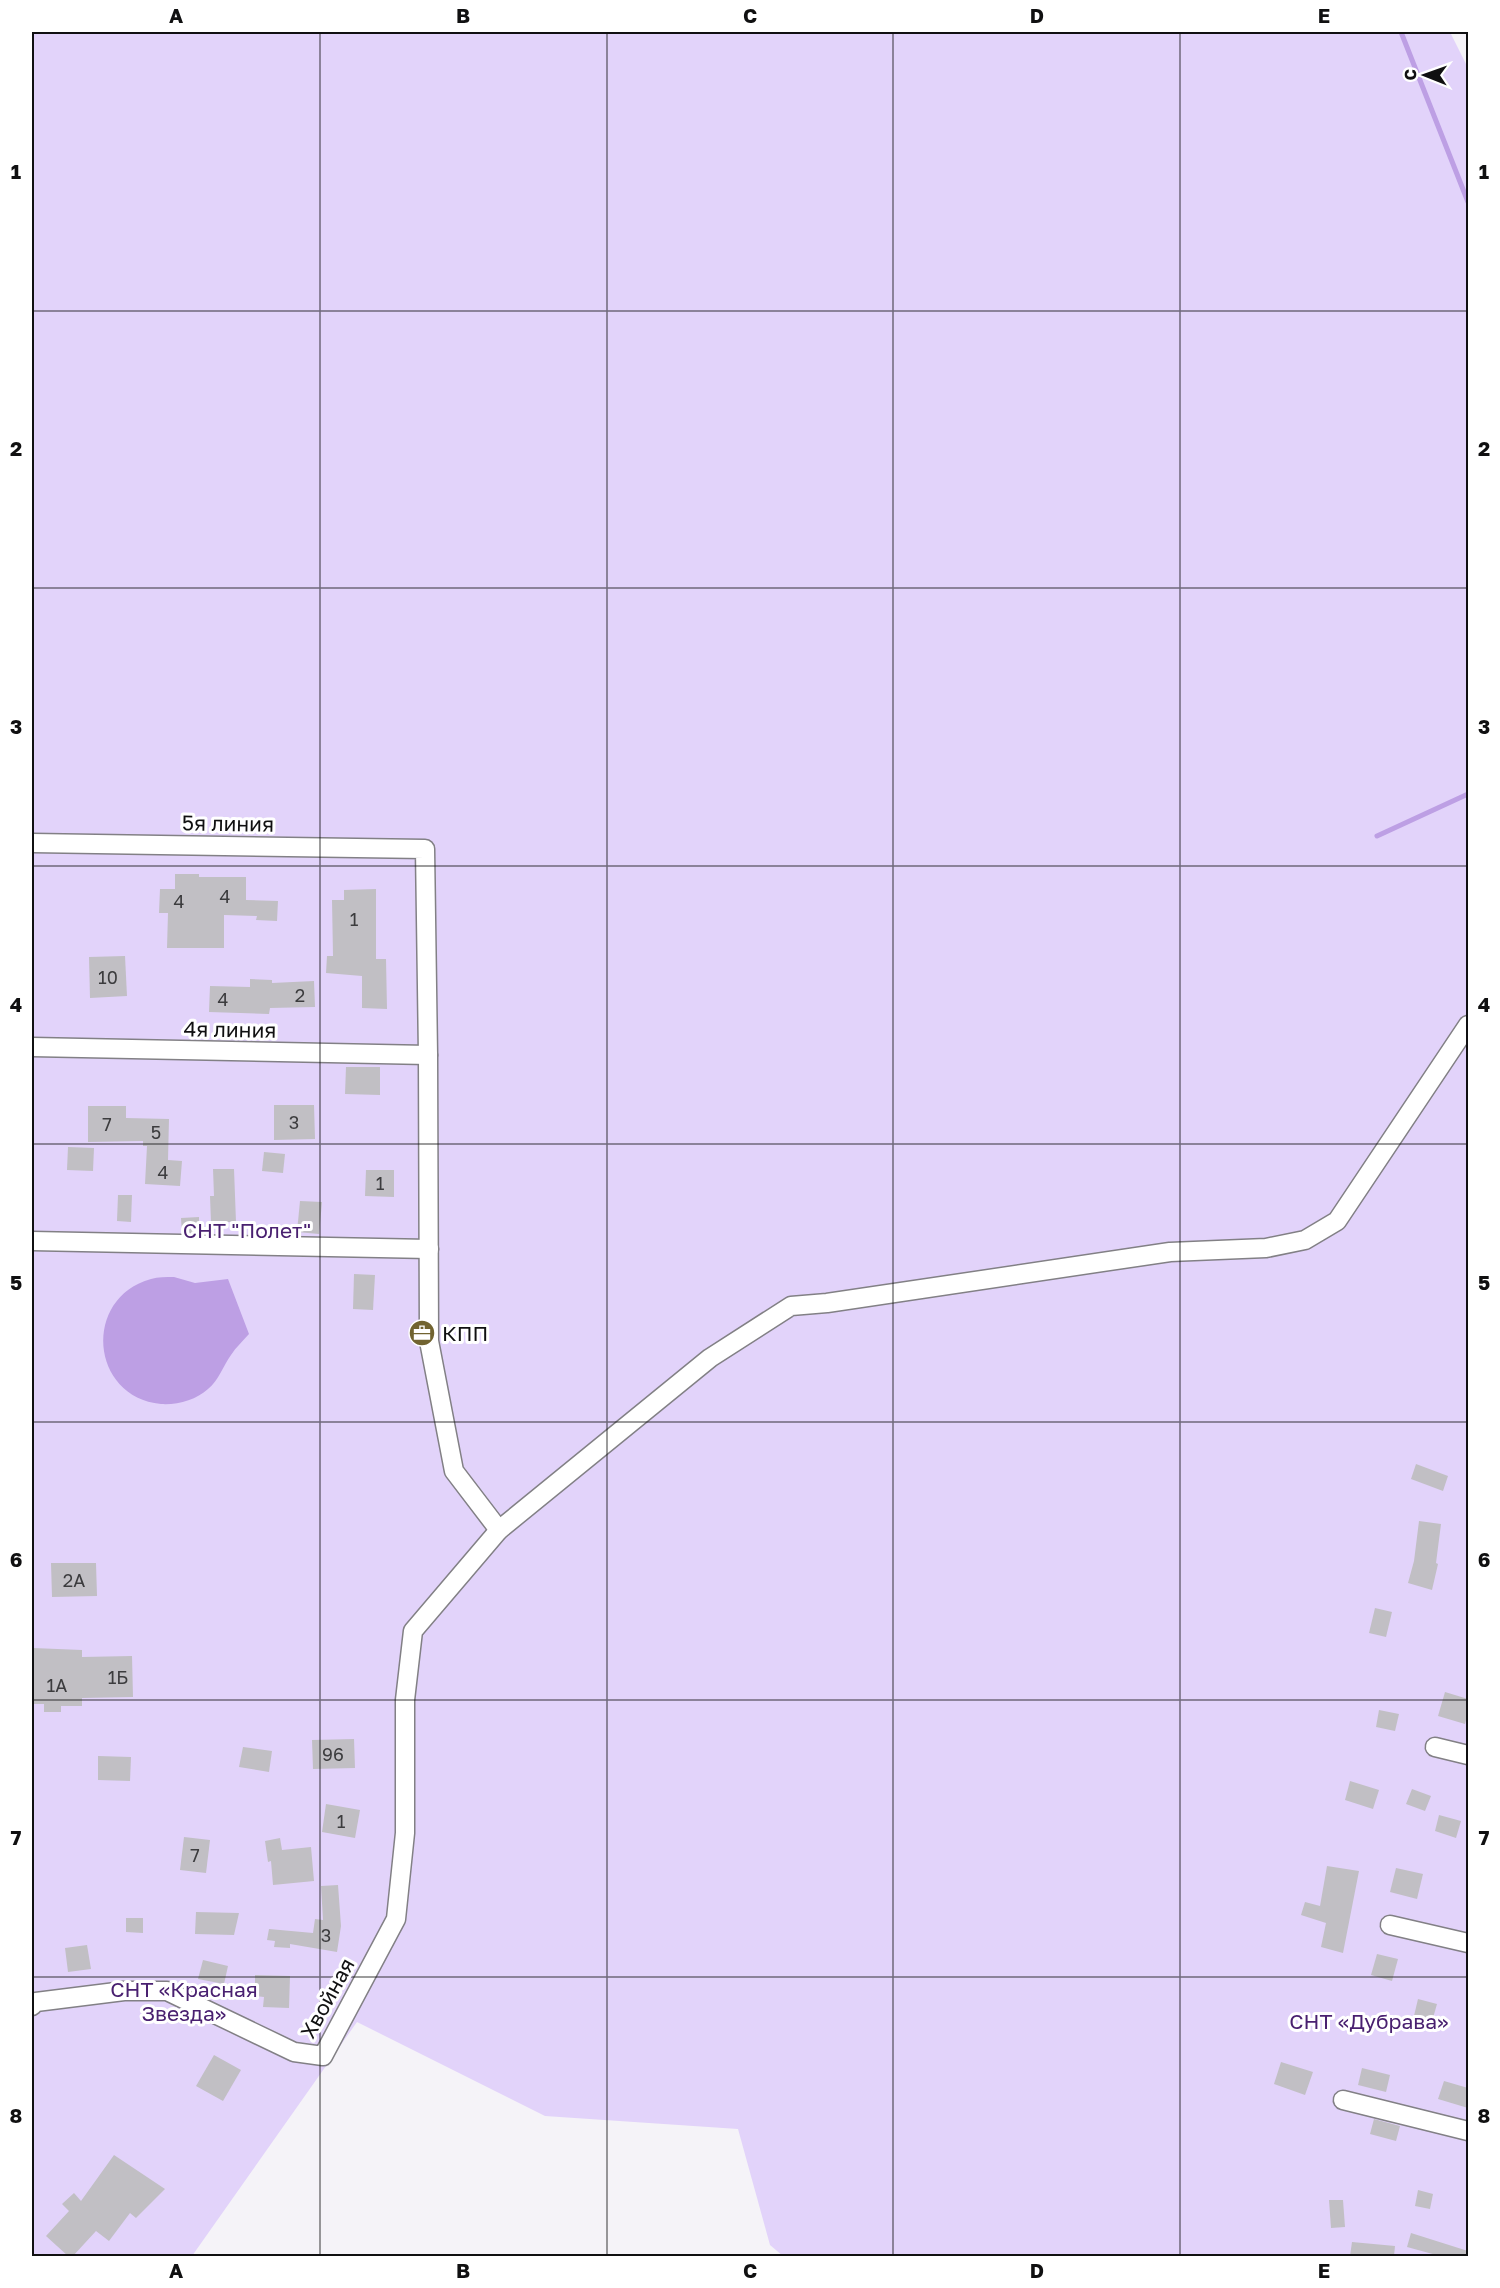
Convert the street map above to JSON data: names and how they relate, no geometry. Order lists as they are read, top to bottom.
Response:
{
  "streets": {
    "street": ["5я линия", "4я линия", "Хвойная"]
  },
  "crossings": [
    ["5я линия", "4я линия"]
  ],
  "parks": ["СНТ \"Полет\"", "СНТ «Красная Звезда»", "СНТ «Дубрава»"],
  "places": {
    "office": ["КПП"]
  },
  "house_numbers": [
    "4",
    "4",
    "1",
    "10",
    "2",
    "4",
    "3",
    "7",
    "5",
    "4",
    "1",
    "2А",
    "1Б",
    "1А",
    "96",
    "1",
    "7",
    "3"
  ],
  "north": "left",
  "grid": {
    "columns": [
      "A",
      "B",
      "C",
      "D",
      "E"
    ],
    "rows": [
      "1",
      "2",
      "3",
      "4",
      "5",
      "6",
      "7",
      "8"
    ]
  }
}
